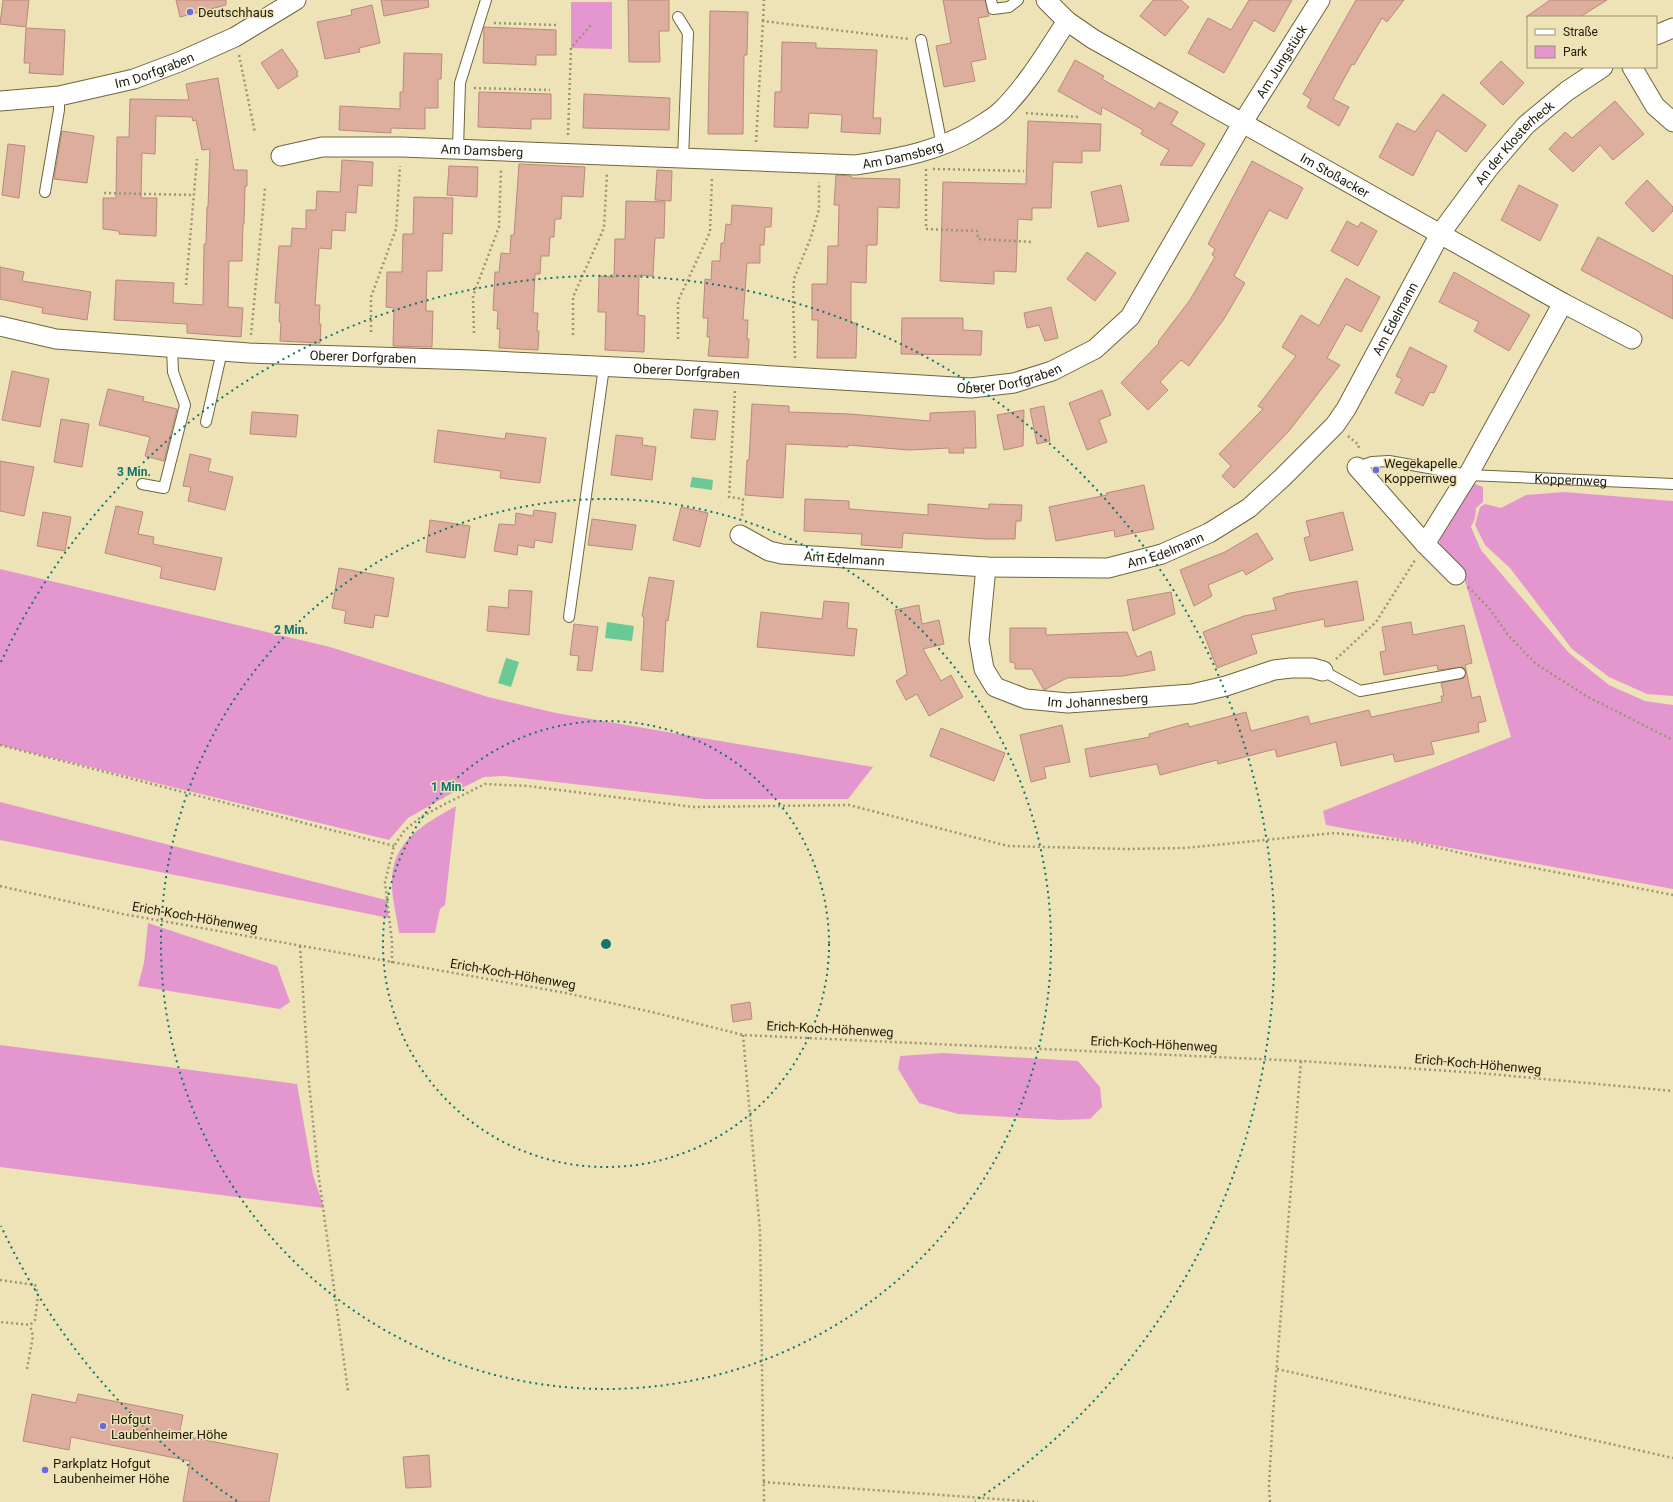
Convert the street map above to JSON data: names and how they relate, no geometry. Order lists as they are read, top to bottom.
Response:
{
  "streets": {
    "street": [
      "Am Jungstück",
      "Im Dorfgraben",
      "An der Klosterheck",
      "Am Damsberg",
      "Im Stoßacker",
      "Am Edelmann",
      "Oberer Dorfgraben",
      "Im Johannesberg"
    ],
    "lane": ["Koppernweg"],
    "path": ["Erich-Koch-Höhenweg"]
  },
  "crossings": [
    ["Am Jungstück", "Im Stoßacker"],
    ["Am Jungstück", "Oberer Dorfgraben"],
    ["An der Klosterheck", "Im Stoßacker"],
    ["An der Klosterheck", "Am Edelmann"],
    ["Am Damsberg", "Im Stoßacker"],
    ["Im Stoßacker", "Am Edelmann"],
    ["Im Stoßacker", "Oberer Dorfgraben"],
    ["Am Edelmann", "Im Johannesberg"]
  ],
  "places": [
    "Deutschhaus",
    "Wegekapelle Koppernweg",
    "Hofgut Laubenheimer Höhe",
    "Parkplatz Hofgut Laubenheimer Höhe"
  ],
  "legend": ["Straße", "Park"],
  "rings": ["3 Min.", "2 Min.", "1 Min."]
}
